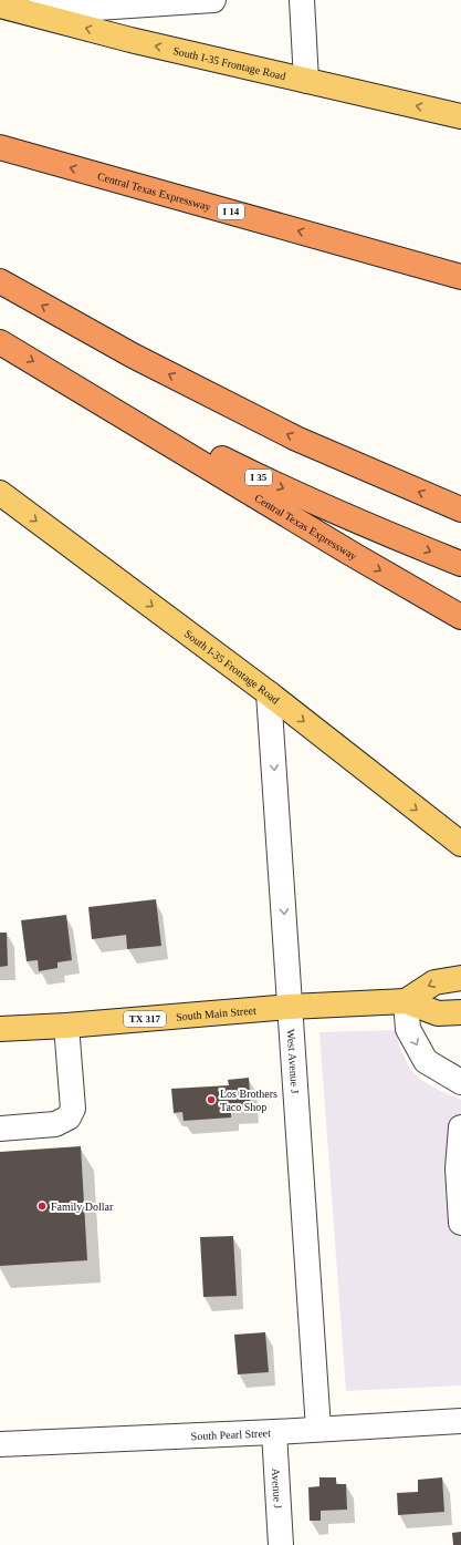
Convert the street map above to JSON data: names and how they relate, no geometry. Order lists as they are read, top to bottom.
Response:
{
  "streets": {
    "highway": ["Central Texas Expressway", "I 14", "I 35"],
    "main road": ["South I-35 Frontage Road", "South Main Street", "TX 317"],
    "street": ["West Avenue J", "South Pearl Street", "Avenue J"]
  },
  "crossings": [
    ["South I-35 Frontage Road", "West Avenue J"],
    ["Central Texas Expressway", "I 35"],
    ["South Main Street", "West Avenue J"],
    ["West Avenue J", "South Pearl Street"],
    ["South Pearl Street", "Avenue J"]
  ],
  "one_way": ["West Avenue J"],
  "places": ["Los Brothers Taco Shop", "Family Dollar"]
}
